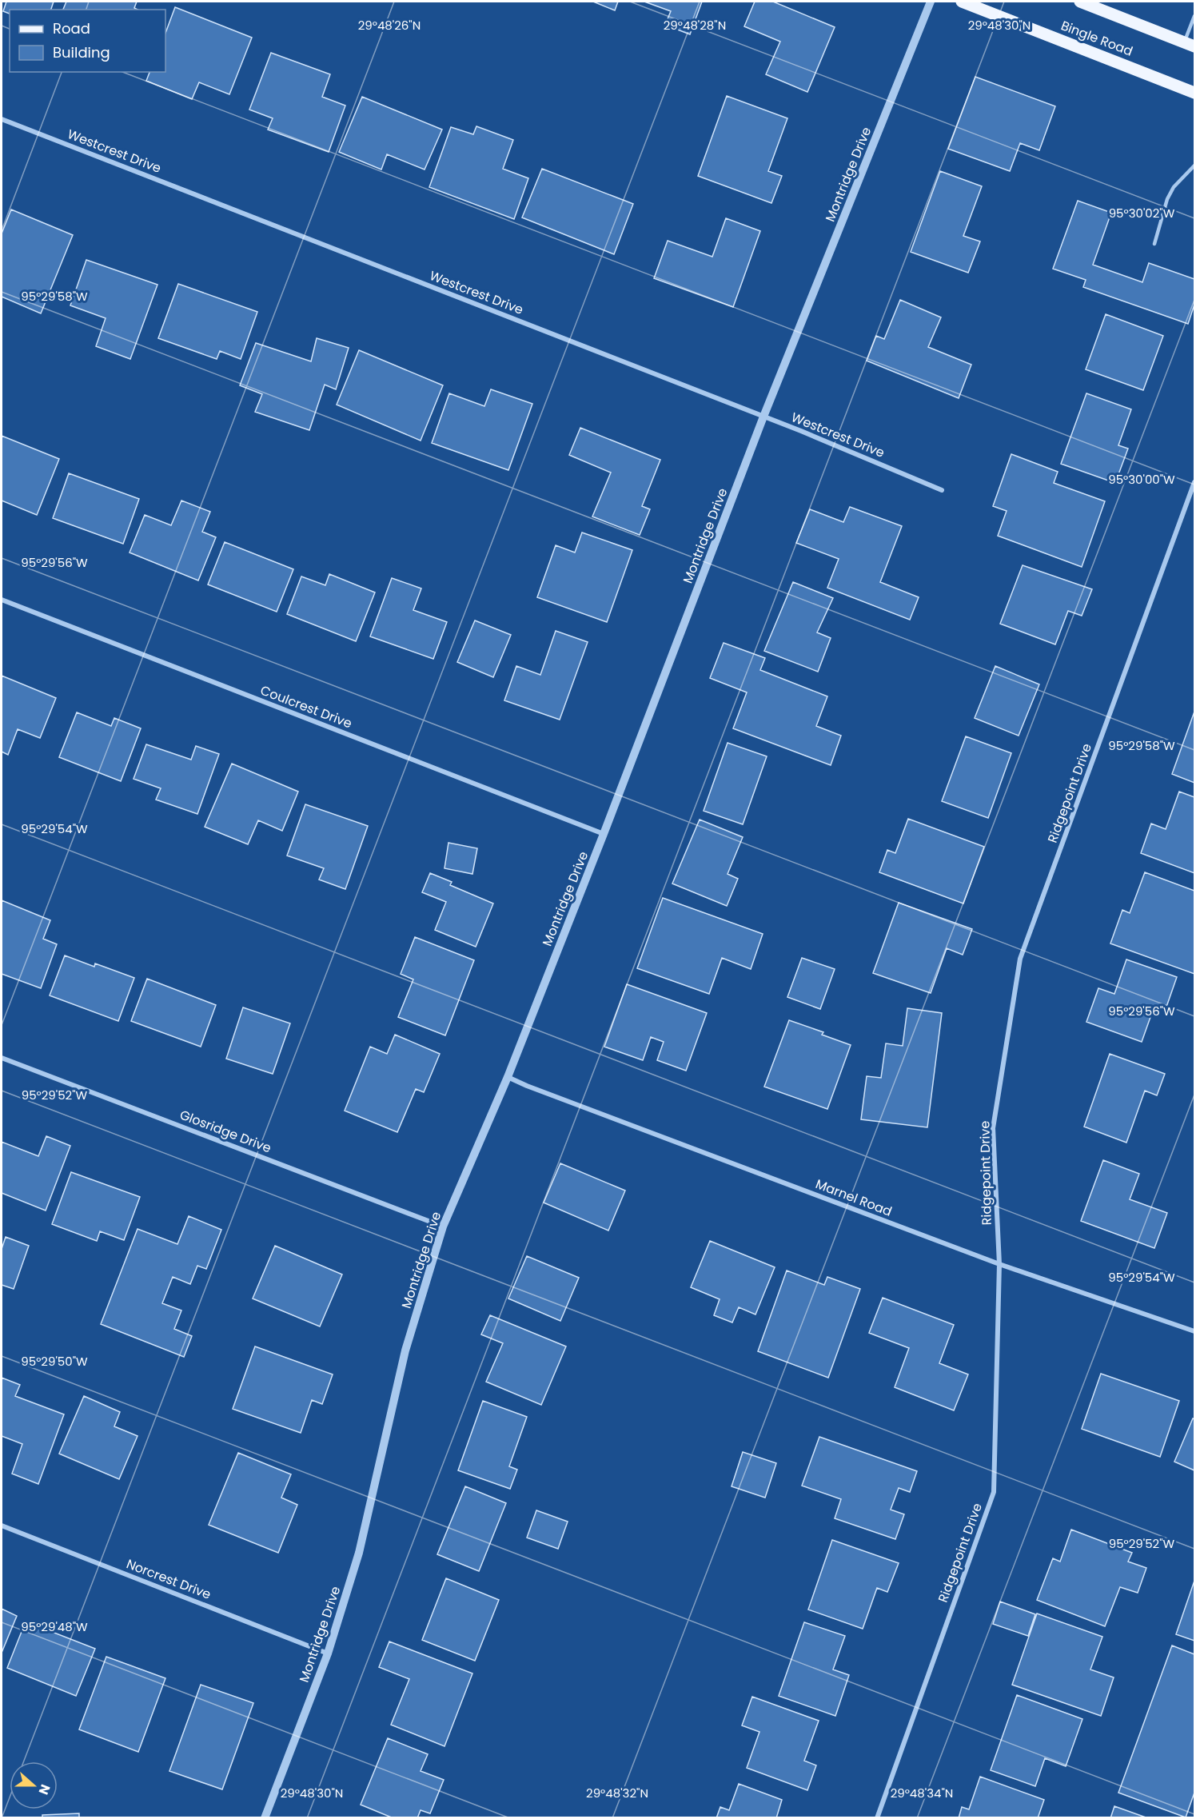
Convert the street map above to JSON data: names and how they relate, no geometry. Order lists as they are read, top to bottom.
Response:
{
  "streets": {
    "main road": ["Bingle Road"],
    "street": [
      "Westcrest Drive",
      "Montridge Drive",
      "Coulcrest Drive",
      "Ridgepoint Drive",
      "Glosridge Drive",
      "Marnel Road",
      "Norcrest Drive"
    ]
  },
  "crossings": [
    ["Westcrest Drive", "Montridge Drive"],
    ["Montridge Drive", "Coulcrest Drive"],
    ["Montridge Drive", "Glosridge Drive"],
    ["Montridge Drive", "Marnel Road"],
    ["Montridge Drive", "Norcrest Drive"],
    ["Ridgepoint Drive", "Marnel Road"]
  ],
  "legend": ["Road", "Building"],
  "north": "right",
  "coordinates": [
    "29°48'26\"N",
    "29°48'28\"N",
    "29°48'30\"N",
    "95°30'02\"W",
    "95°29'58\"W",
    "95°30'00\"W",
    "95°29'56\"W",
    "95°29'54\"W",
    "95°29'52\"W",
    "95°29'50\"W",
    "95°29'48\"W",
    "29°48'32\"N",
    "29°48'34\"N"
  ]
}
